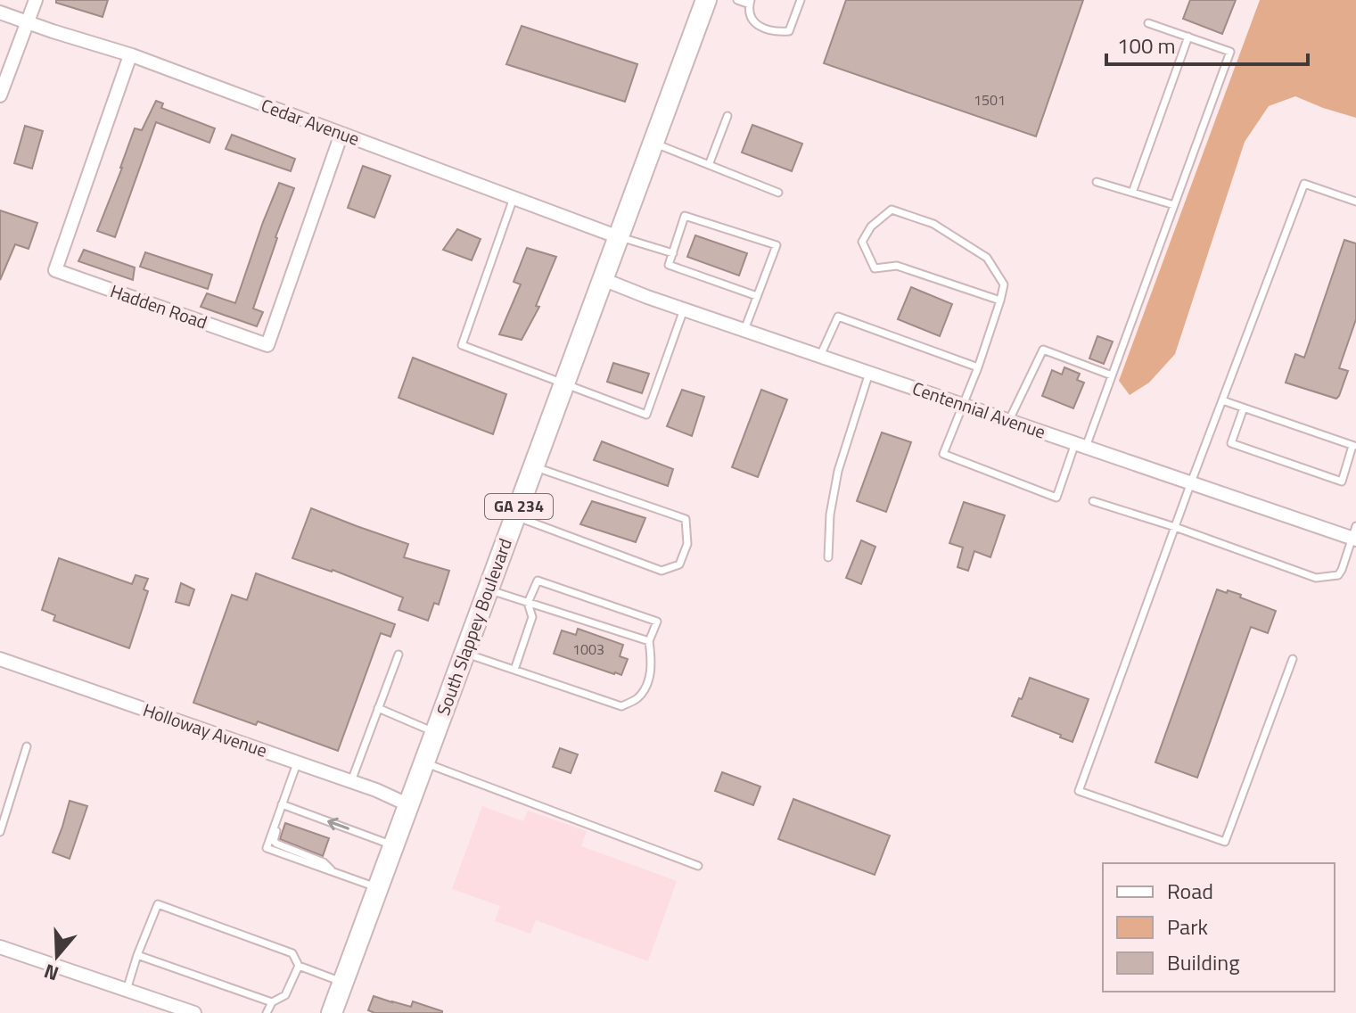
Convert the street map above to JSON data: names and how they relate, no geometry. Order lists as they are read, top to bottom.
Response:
{
  "streets": {
    "main road": ["GA 234", "South Slappey Boulevard"],
    "street": [
      "Cedar Avenue",
      "Hadden Road",
      "Centennial Avenue",
      "Holloway Avenue"
    ]
  },
  "crossings": [
    ["Cedar Avenue", "Hadden Road"],
    ["Cedar Avenue", "South Slappey Boulevard"],
    ["Centennial Avenue", "South Slappey Boulevard"],
    ["South Slappey Boulevard", "Holloway Avenue"]
  ],
  "house_numbers": ["1501", "1003"],
  "legend": ["Road", "Park", "Building"],
  "scale_bar": "100 m",
  "north": "bottom"
}
